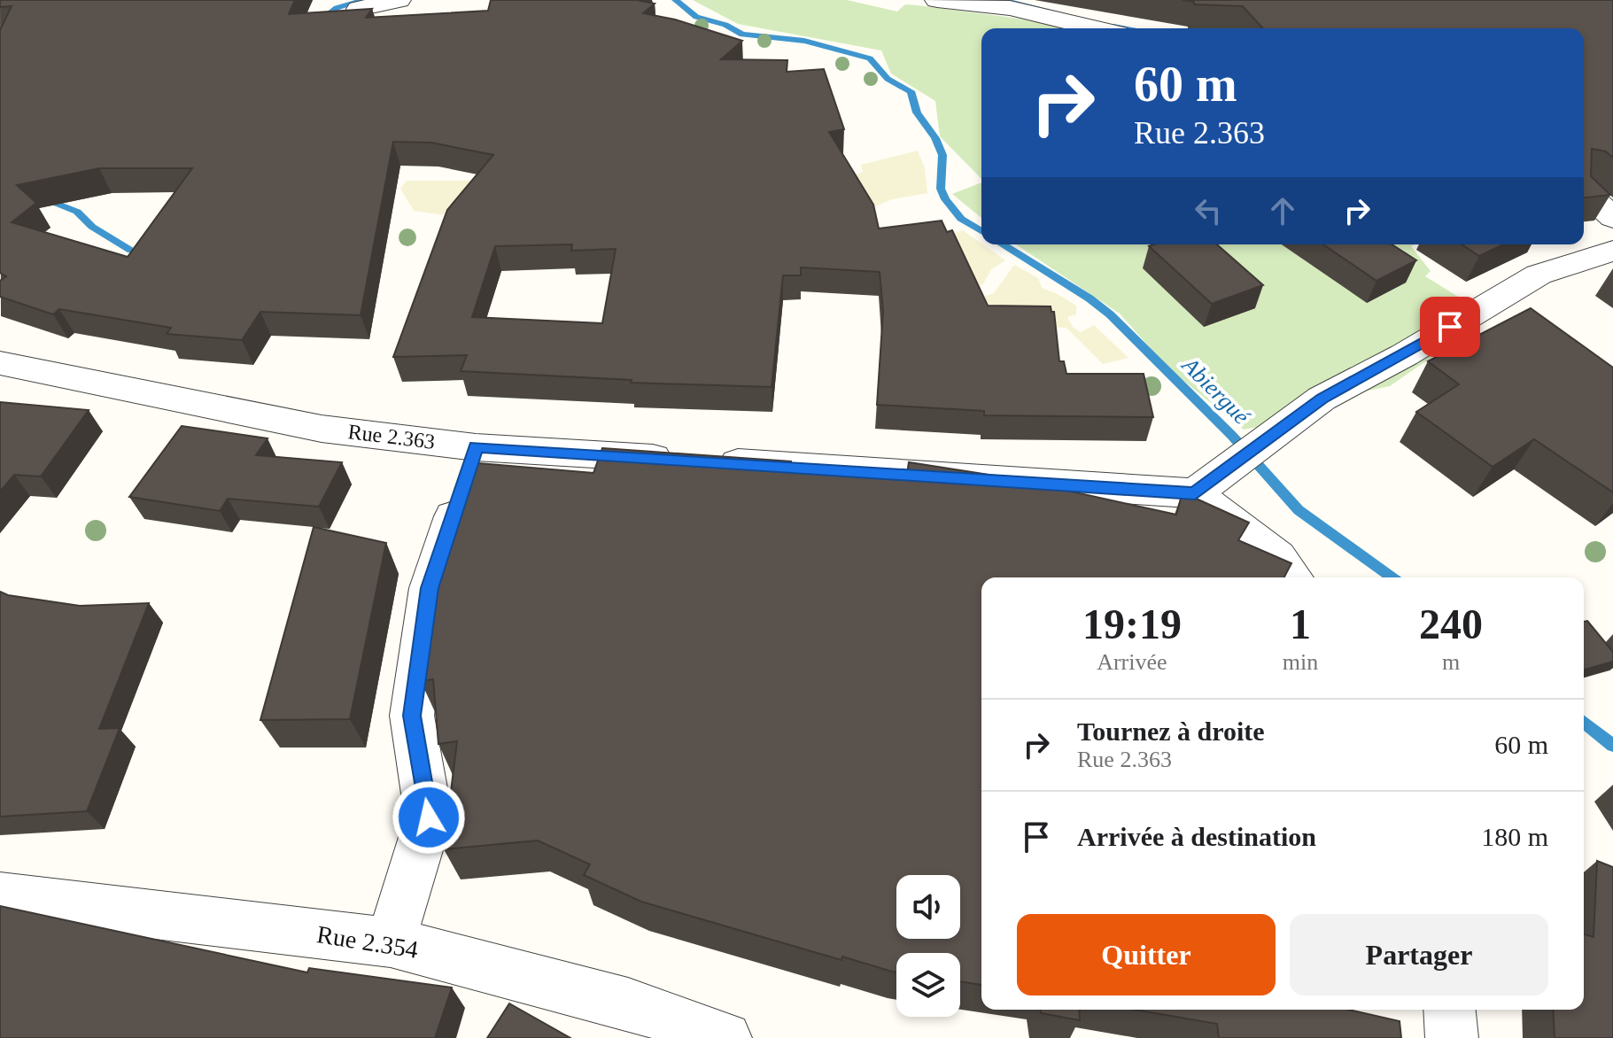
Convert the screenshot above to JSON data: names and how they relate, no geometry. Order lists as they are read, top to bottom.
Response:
{
  "streets": {
    "street": ["Rue 2.363", "Rue 2.354"]
  },
  "water": ["Abiergué"],
  "page": {
    "turn": ["60 m", "Rue 2.363"],
    "eta": [
      "19:19",
      "Arrivée",
      "1",
      "min",
      "240",
      "m"
    ],
    "list": [
      {
        "name": "Tournez à droite",
        "note": "Rue 2.363",
        "value": "60 m"
      },
      {
        "name": "Arrivée à destination",
        "value": "180 m"
      }
    ],
    "buttons": ["Quitter", "Partager"]
  }
}
